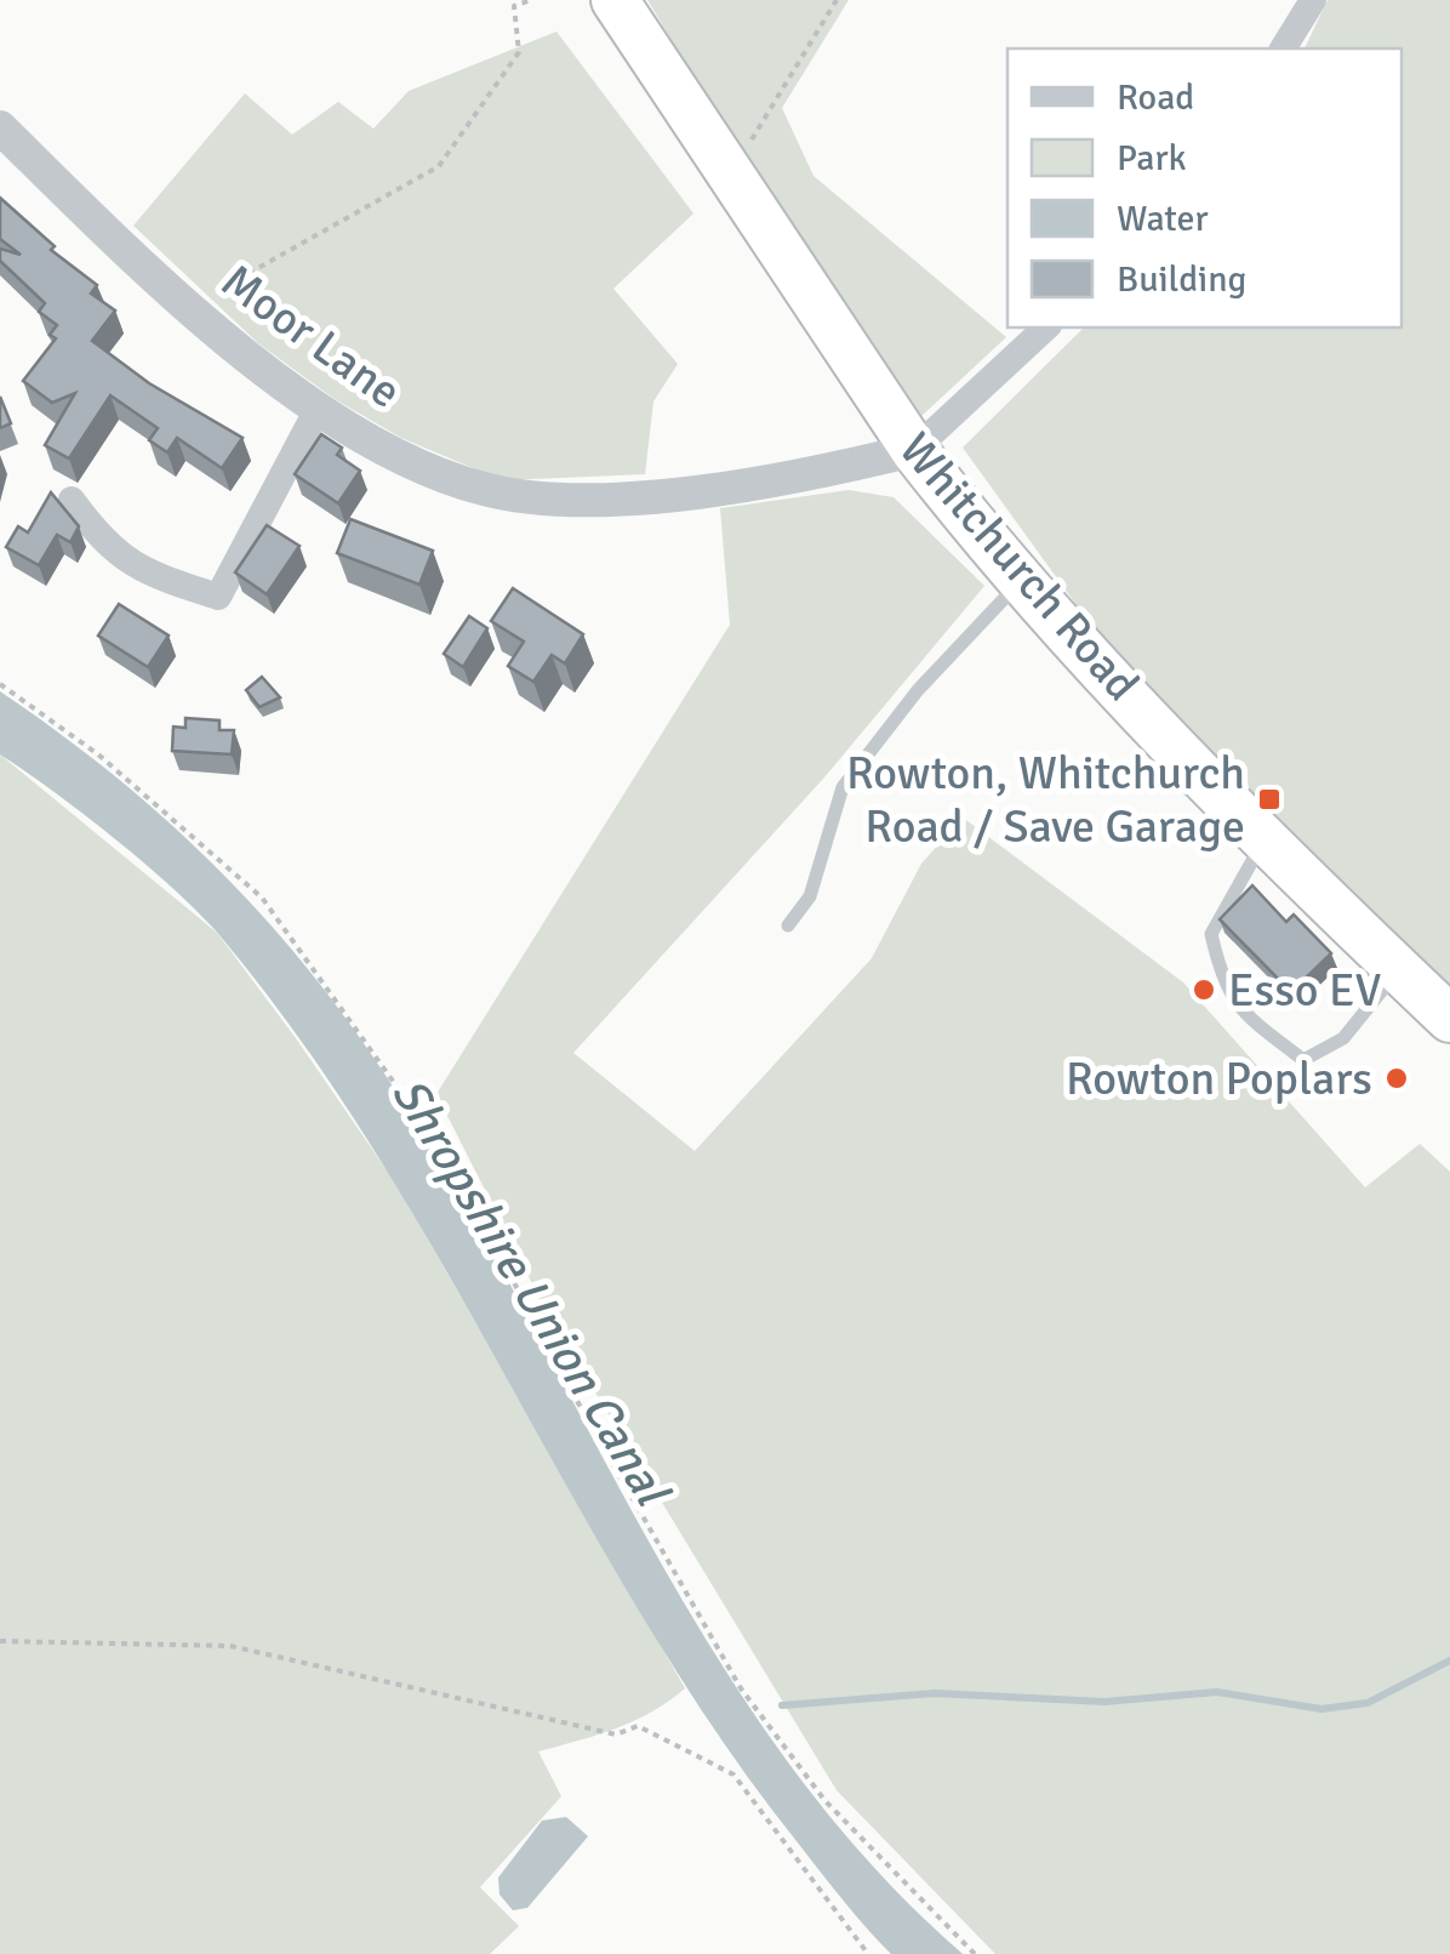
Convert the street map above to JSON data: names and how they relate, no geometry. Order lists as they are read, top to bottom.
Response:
{
  "streets": {
    "highway": ["Whitchurch Road"],
    "street": ["Moor Lane"]
  },
  "crossings": [
    ["Moor Lane", "Whitchurch Road"]
  ],
  "water": ["Shropshire Union Canal"],
  "places": {
    "transit": ["Rowton, Whitchurch Road / Save Garage"],
    "other": ["Esso EV", "Rowton Poplars"]
  },
  "legend": [
    "Road",
    "Park",
    "Water",
    "Building"
  ]
}
